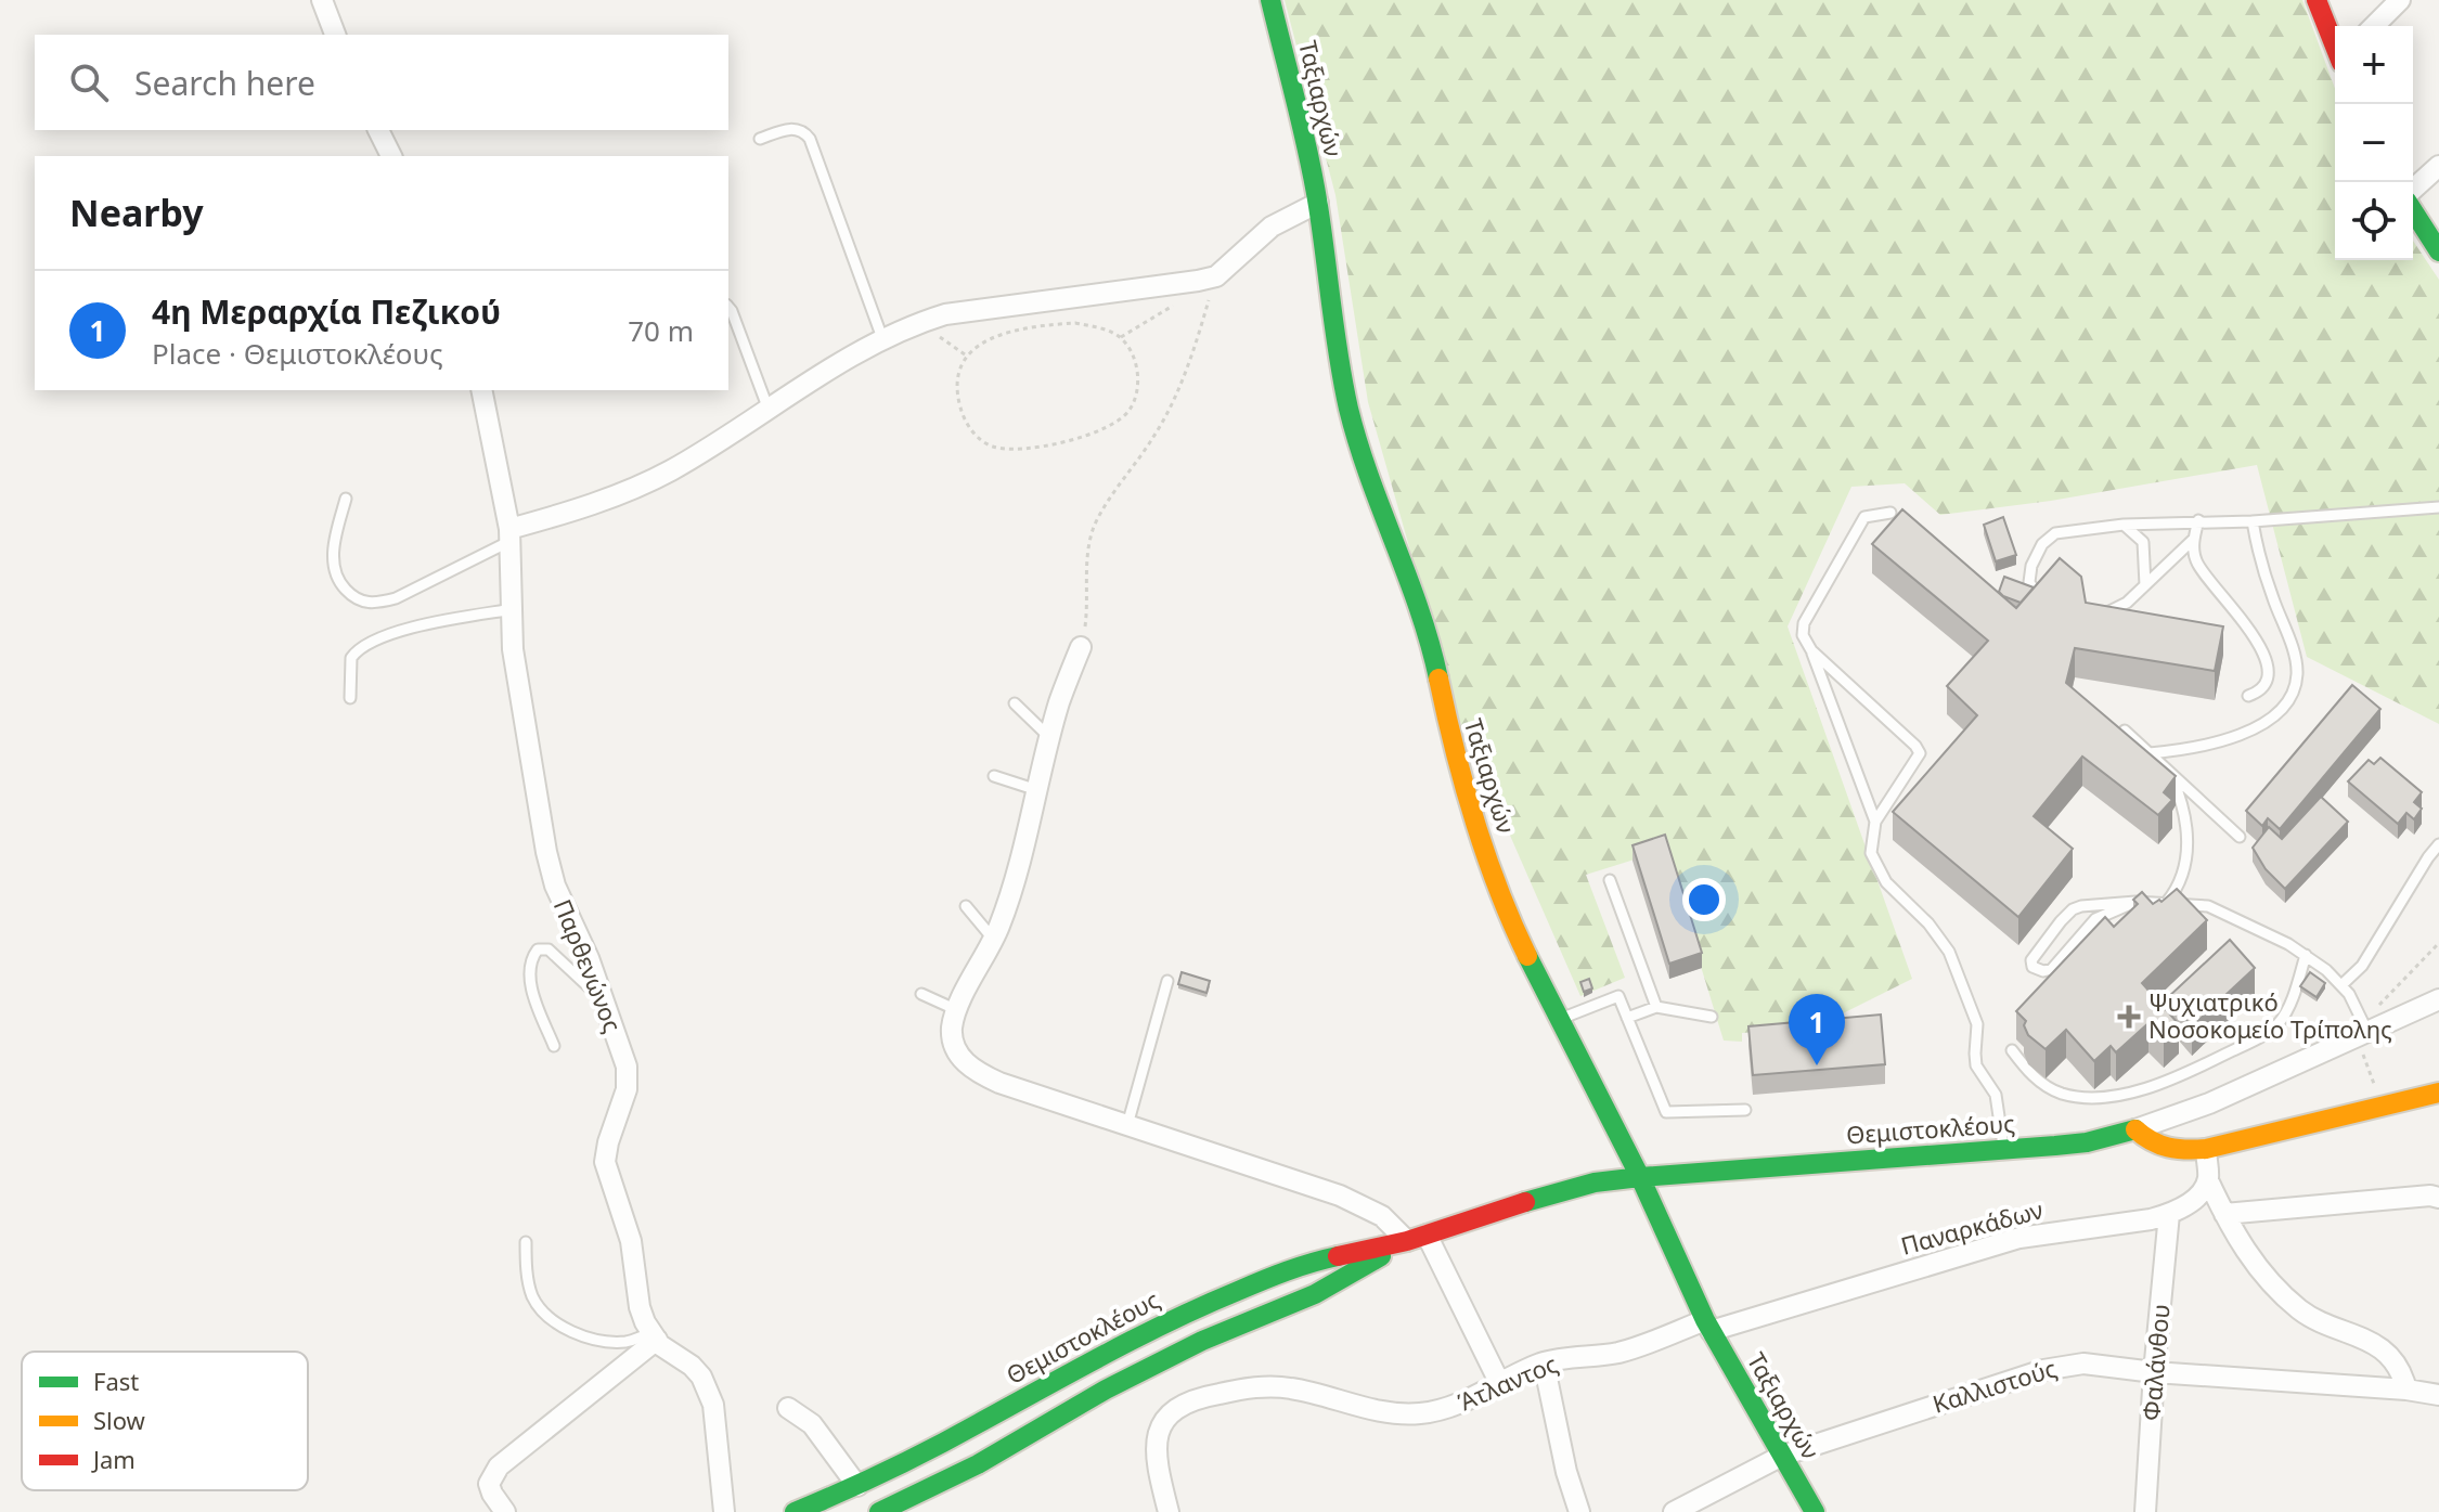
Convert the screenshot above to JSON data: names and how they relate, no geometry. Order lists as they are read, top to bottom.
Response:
{
  "streets": {
    "street": [
      "Ταξιαρχών",
      "Παρθενώνος",
      "Θεμιστοκλέους",
      "Παναρκάδων",
      "Φαλάνθου",
      "Άτλαντος",
      "Καλλιστούς"
    ]
  },
  "crossings": [
    ["Ταξιαρχών", "Θεμιστοκλέους"],
    ["Ταξιαρχών", "Παναρκάδων"],
    ["Ταξιαρχών", "Άτλαντος"],
    ["Ταξιαρχών", "Καλλιστούς"],
    ["Παναρκάδων", "Φαλάνθου"],
    ["Παναρκάδων", "Άτλαντος"],
    ["Φαλάνθου", "Καλλιστούς"]
  ],
  "places": {
    "health": ["Ψυχιατρικό Νοσοκομείο Τρίπολης"]
  },
  "legend": ["Fast", "Slow", "Jam"],
  "page": {
    "map_buttons": ["+", "−"],
    "search": "Search here",
    "heading": "Nearby",
    "list": [
      {
        "mark": "1",
        "name": "4η Μεραρχία Πεζικού",
        "note": "Place · Θεμιστοκλέους",
        "value": "70 m"
      }
    ],
    "pins": "1"
  }
}
